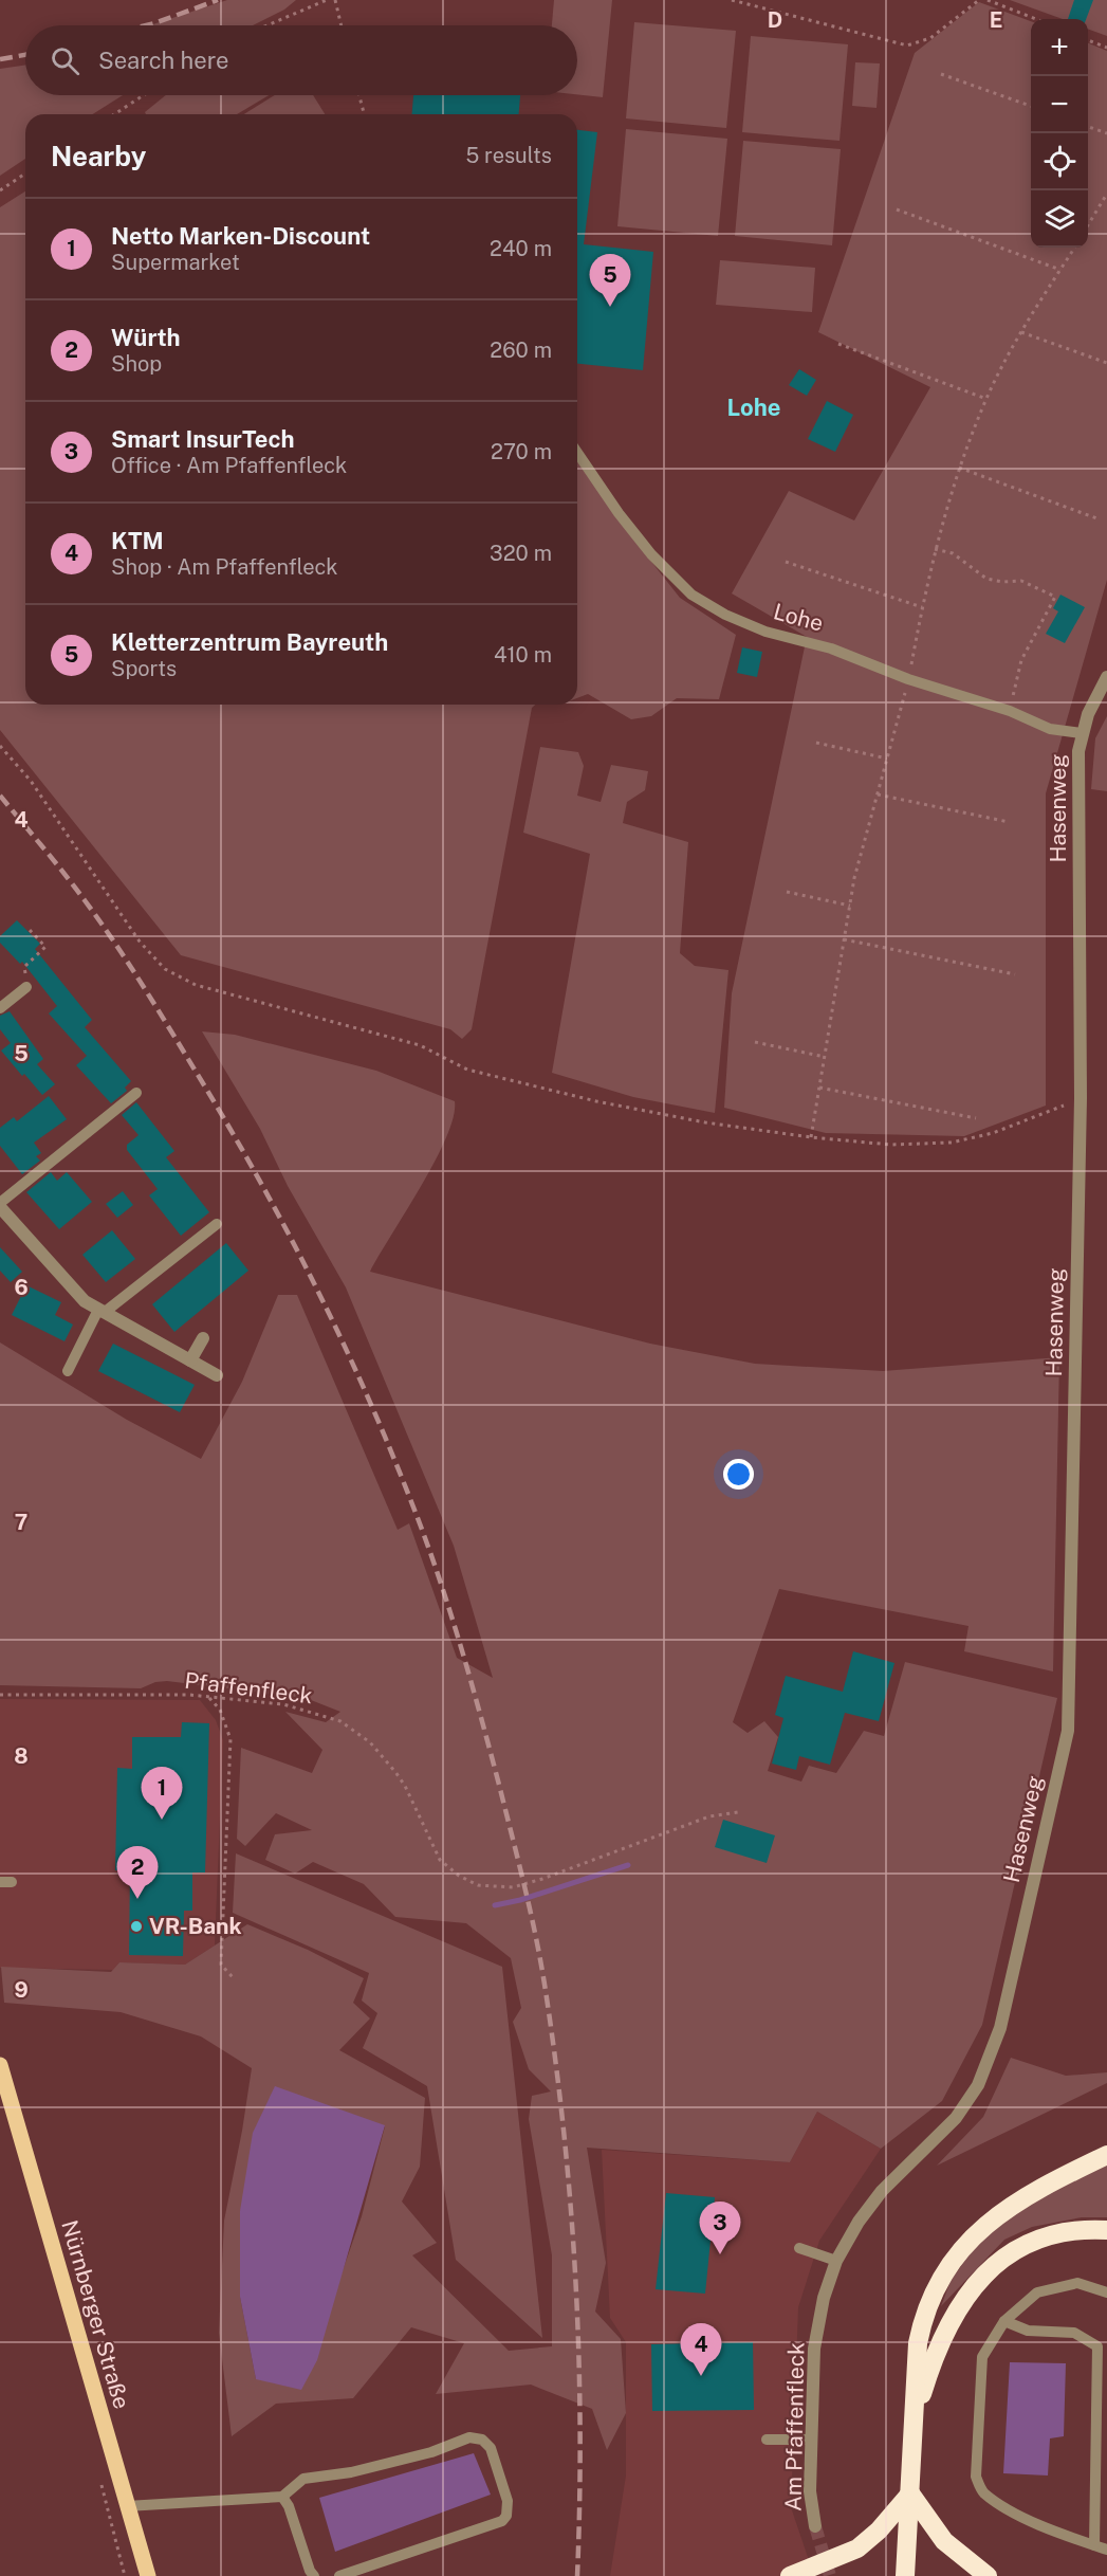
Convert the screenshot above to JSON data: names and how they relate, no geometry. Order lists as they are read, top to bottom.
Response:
{
  "streets": {
    "main road": ["Nürnberger Straße"],
    "street": ["Hasenweg", "Am Pfaffenfleck"],
    "lane": ["Lohe"],
    "path": ["Pfaffenfleck"]
  },
  "crossings": [
    ["Lohe", "Hasenweg"],
    ["Hasenweg", "Am Pfaffenfleck"]
  ],
  "districts": ["Lohe"],
  "places": ["VR-Bank"],
  "page": {
    "map_buttons": ["+", "−"],
    "search": "Search here",
    "heading": ["Nearby", "5 results"],
    "list": [
      {
        "mark": "1",
        "name": "Netto Marken-Discount",
        "note": "Supermarket",
        "value": "240 m"
      },
      {
        "mark": "2",
        "name": "Würth",
        "note": "Shop",
        "value": "260 m"
      },
      {
        "mark": "3",
        "name": "Smart InsurTech",
        "note": "Office · Am Pfaffenfleck",
        "value": "270 m"
      },
      {
        "mark": "4",
        "name": "KTM",
        "note": "Shop · Am Pfaffenfleck",
        "value": "320 m"
      },
      {
        "mark": "5",
        "name": "Kletterzentrum Bayreuth",
        "note": "Sports",
        "value": "410 m"
      }
    ],
    "pins": [
      "5",
      "1",
      "2",
      "3",
      "4"
    ]
  },
  "grid": {
    "columns": ["D", "E"],
    "rows": [
      "4",
      "5",
      "6",
      "7",
      "8",
      "9"
    ]
  }
}
